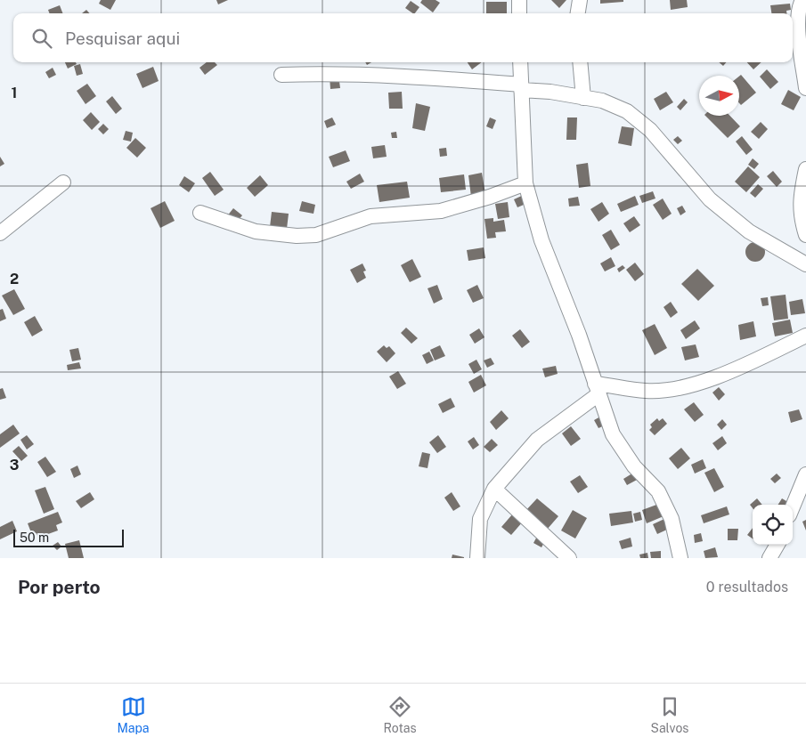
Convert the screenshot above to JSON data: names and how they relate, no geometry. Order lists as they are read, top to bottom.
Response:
{
  "scale_bar": "50 m",
  "north": "right",
  "page": {
    "search": "Pesquisar aqui",
    "scale": "50 m",
    "heading": ["Por perto", "0 resultados"],
    "nav": ["Mapa", "Rotas", "Salvos"]
  },
  "grid": {
    "rows": ["1", "2", "3"]
  }
}
